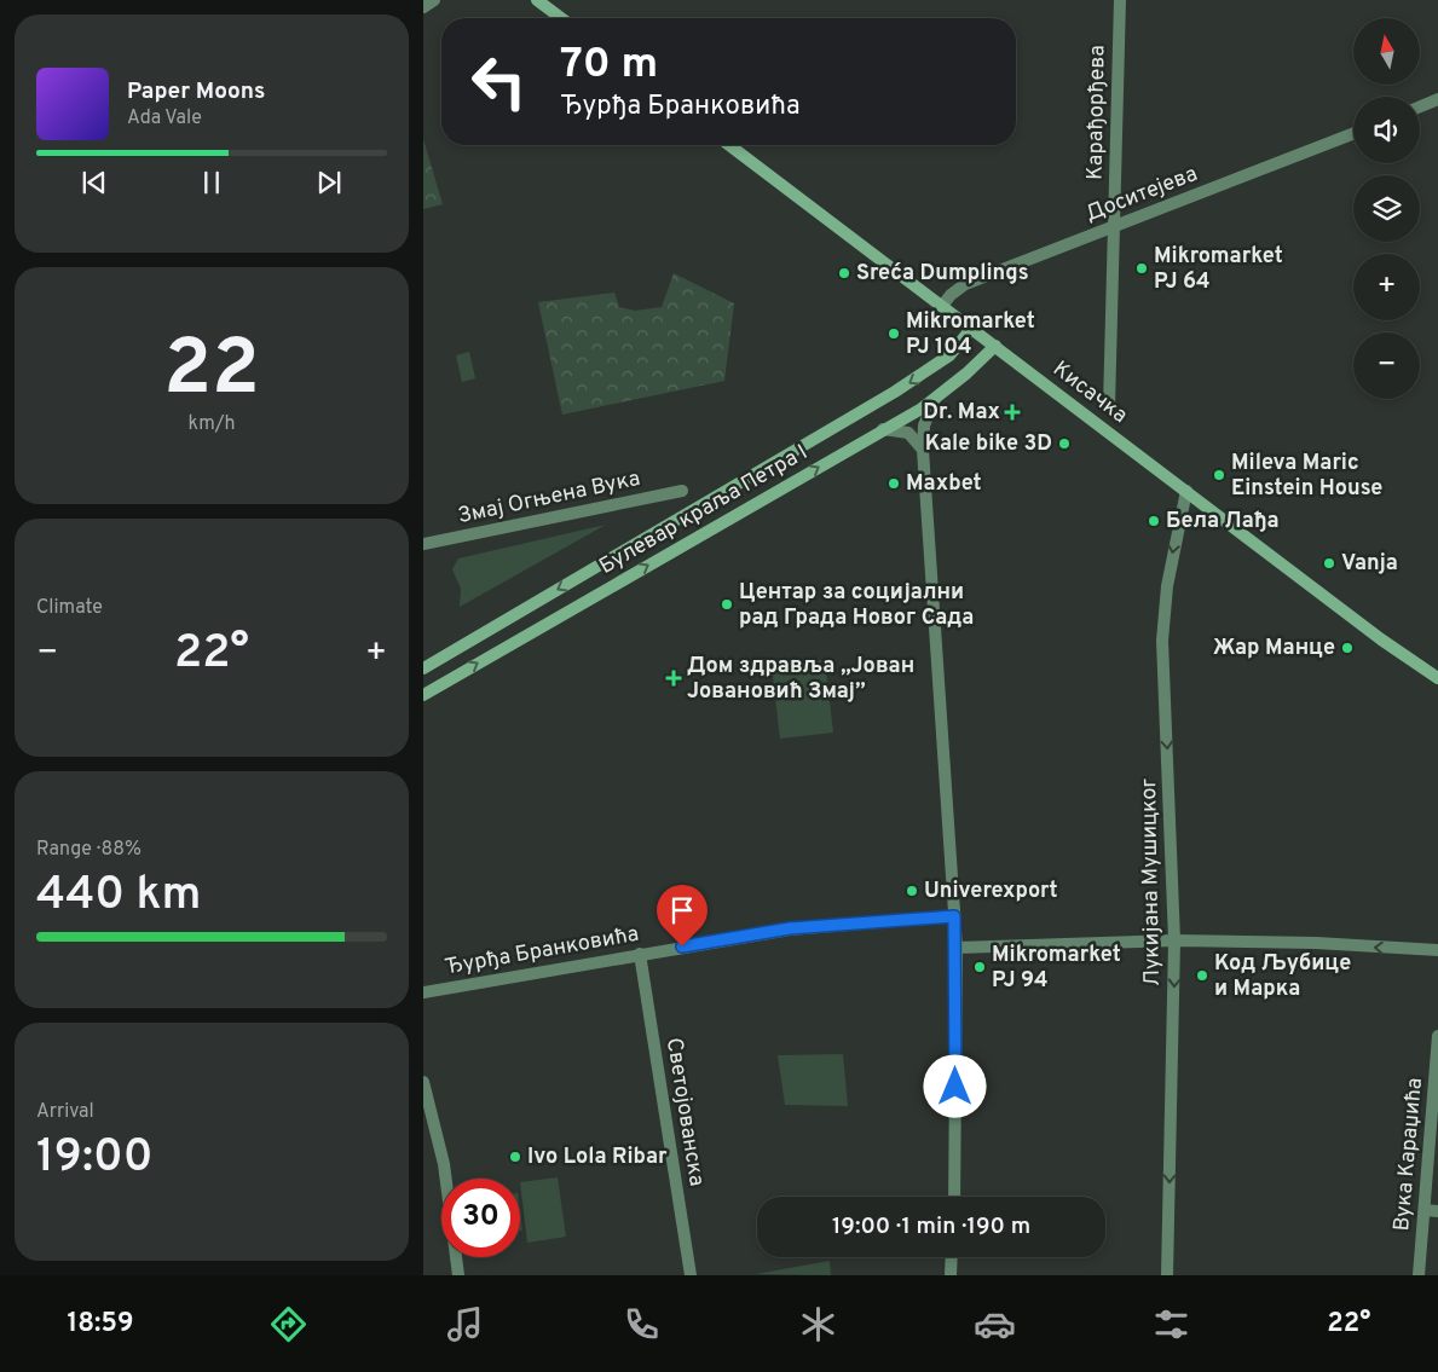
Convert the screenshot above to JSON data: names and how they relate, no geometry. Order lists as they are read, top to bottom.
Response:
{
  "streets": {
    "street": [
      "Карађорђева",
      "Доситејева",
      "Кисачка",
      "Змај Огњена Вука",
      "Булевар краља Петра I",
      "Лукијана Мушицког",
      "Ђурђа Бранковића",
      "Светојованска",
      "Вука Караџића"
    ]
  },
  "crossings": [
    ["Карађорђева", "Доситејева"],
    ["Доситејева", "Кисачка"],
    ["Кисачка", "Булевар краља Петра I"],
    ["Кисачка", "Лукијана Мушицког"],
    ["Ђурђа Бранковића", "Светојованска"]
  ],
  "one_way": ["Лукијана Мушицког"],
  "places": {
    "other": [
      "Mikromarket PJ 64",
      "Sreća Dumplings",
      "Mikromarket PJ 104",
      "Kale bike 3D",
      "Mileva Maric Einstein House",
      "Maxbet",
      "Бела Лађа",
      "Vanja",
      "Центар за социјални рад Града Новог Сада",
      "Жар Манце",
      "Univerexport",
      "Mikromarket PJ 94",
      "Код Љубице и Марка",
      "Ivo Lola Ribar"
    ],
    "health": ["Dr. Max", "Дом здравља „Јован Јовановић Змај”"]
  },
  "north": "top",
  "page": {
    "map_buttons": ["+", "−"],
    "turn": ["70 m", "Ђурђа Бранковића"],
    "song": ["Paper Moons", "Ada Vale"],
    "tile": [
      ["22", "km/h"],
      "Climate",
      ["Range · 88%", "440 km"],
      ["Arrival", "19:00"]
    ],
    "heat": ["−", "22°", "+"],
    "limit": "30",
    "trip": "19:00 · 1 min · 190 m",
    "tabs": ["18:59", "22°"]
  }
}
